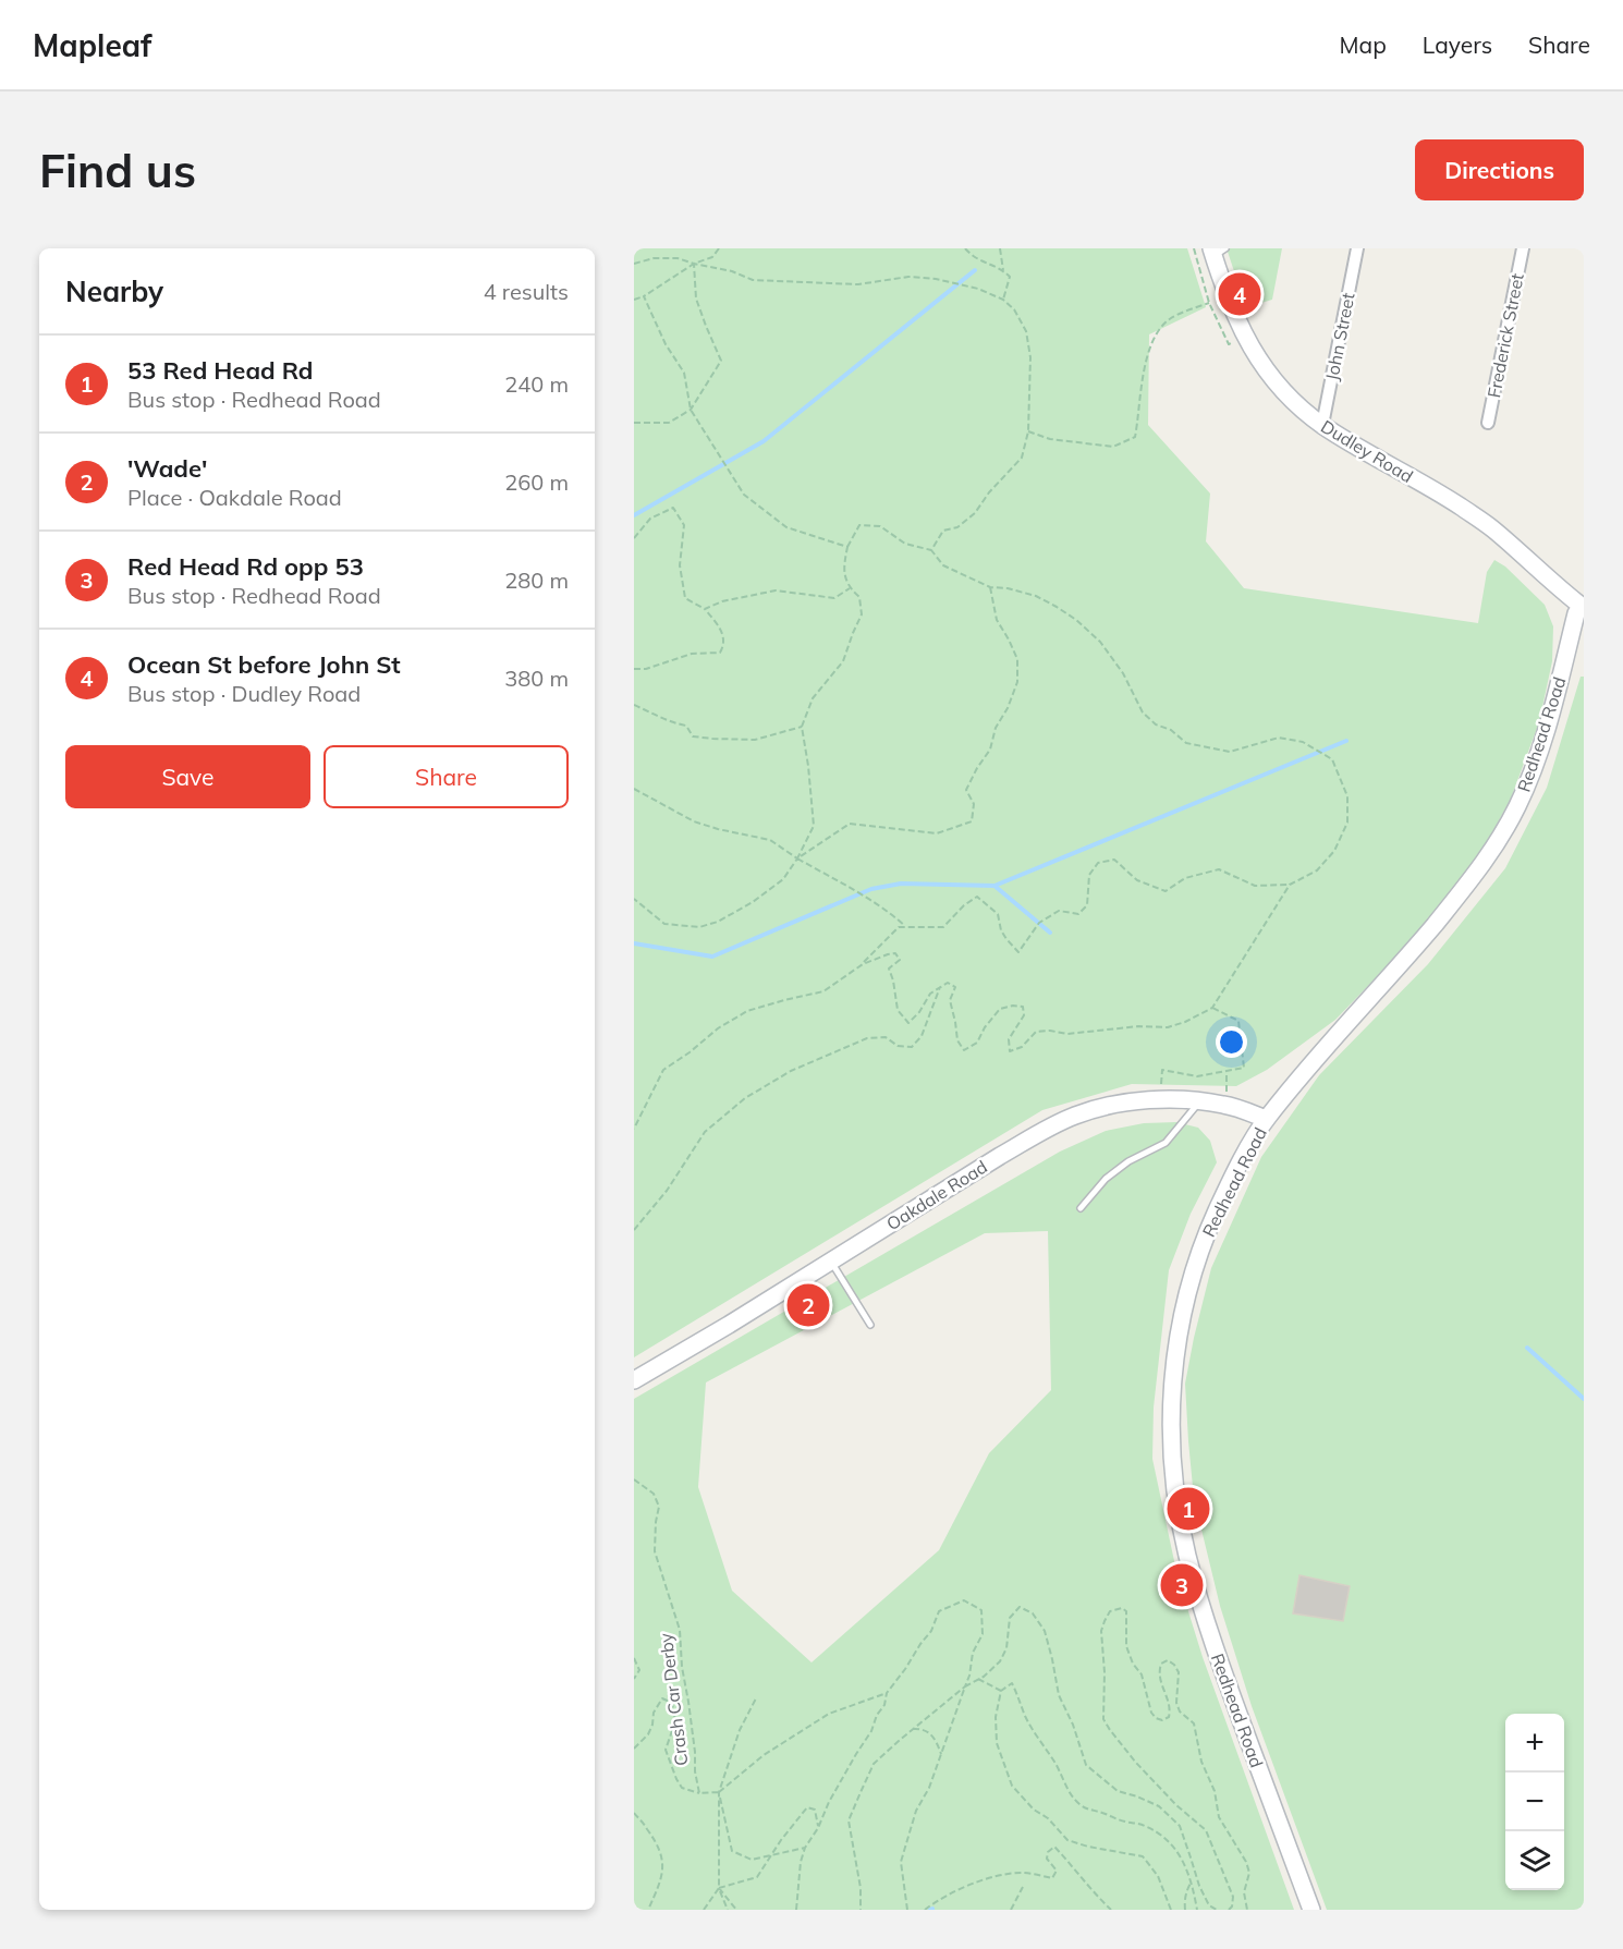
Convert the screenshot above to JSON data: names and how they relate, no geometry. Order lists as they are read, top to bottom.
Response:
{
  "streets": {
    "main road": ["Dudley Road", "Redhead Road", "Oakdale Road"],
    "street": ["Frederick Street", "John Street"],
    "path": ["Crash Car Derby"]
  },
  "crossings": [
    ["John Street", "Dudley Road"],
    ["Dudley Road", "Redhead Road"],
    ["Redhead Road", "Oakdale Road"]
  ],
  "page": {
    "header": "Mapleaf",
    "nav": ["Map", "Layers", "Share"],
    "buttons": [
      "Directions",
      ["Save", "Share"]
    ],
    "title": "Find us",
    "heading": ["Nearby", "4 results"],
    "pins": [
      "4",
      "2",
      "1",
      "3"
    ],
    "list": [
      {
        "mark": "1",
        "name": "53 Red Head Rd",
        "note": "Bus stop · Redhead Road",
        "value": "240 m"
      },
      {
        "mark": "2",
        "name": "'Wade'",
        "note": "Place · Oakdale Road",
        "value": "260 m"
      },
      {
        "mark": "3",
        "name": "Red Head Rd opp 53",
        "note": "Bus stop · Redhead Road",
        "value": "280 m"
      },
      {
        "mark": "4",
        "name": "Ocean St before John St",
        "note": "Bus stop · Dudley Road",
        "value": "380 m"
      }
    ],
    "map_buttons": ["+", "−"]
  }
}
